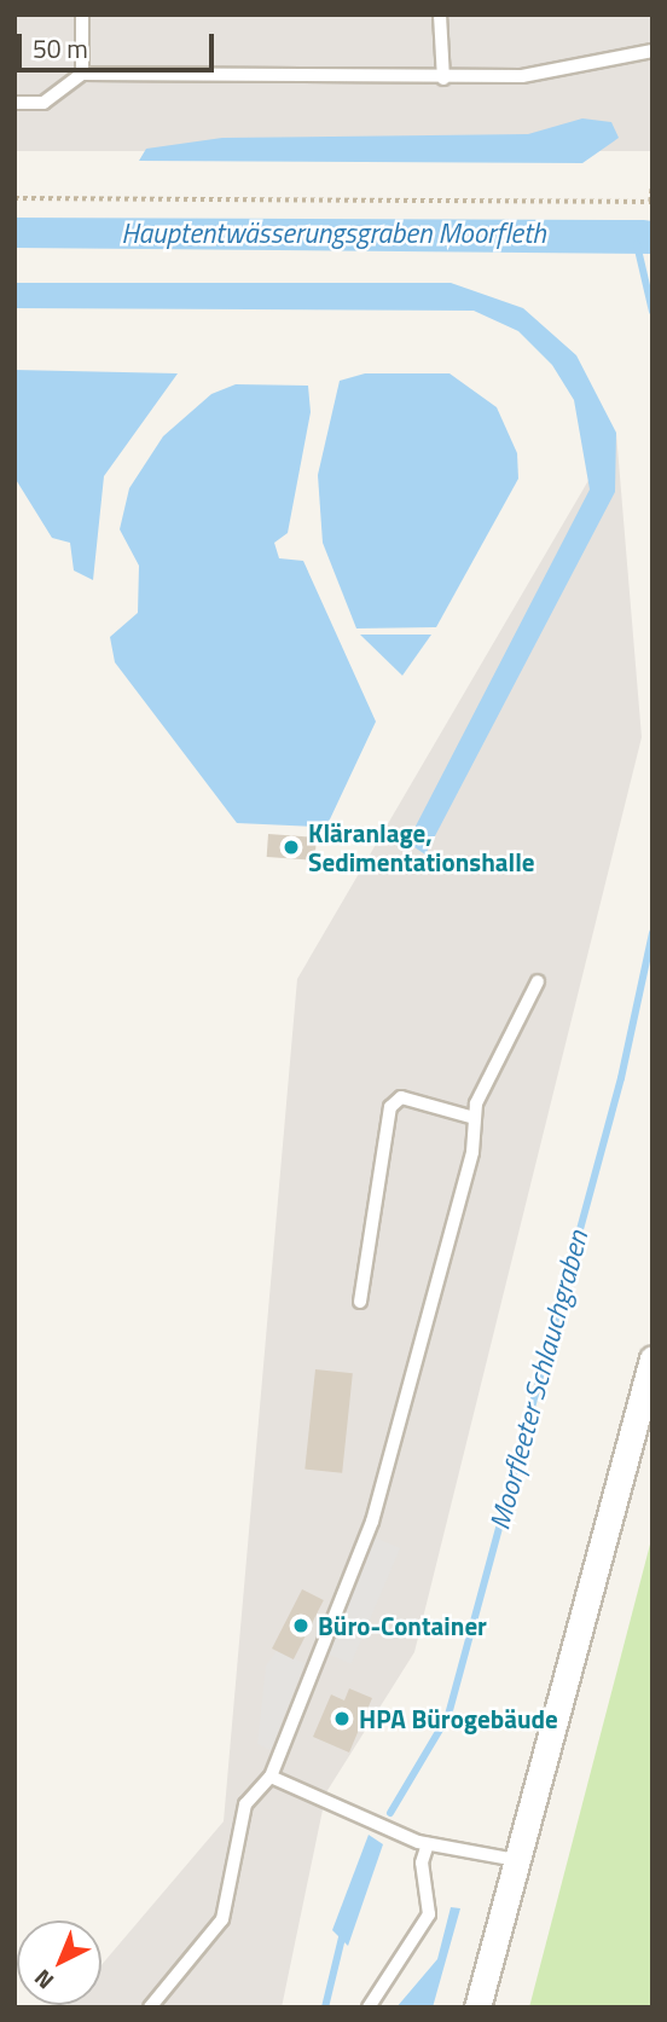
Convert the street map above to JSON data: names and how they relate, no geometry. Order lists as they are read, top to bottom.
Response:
{
  "water": ["Hauptentwässerungsgraben Moorfleth", "Moorfleeter Schlauchgraben"],
  "places": ["Kläranlage, Sedimentationshalle", "Büro-Container", "HPA Bürogebäude"],
  "scale_bar": "50 m",
  "north": "bottom left"
}
